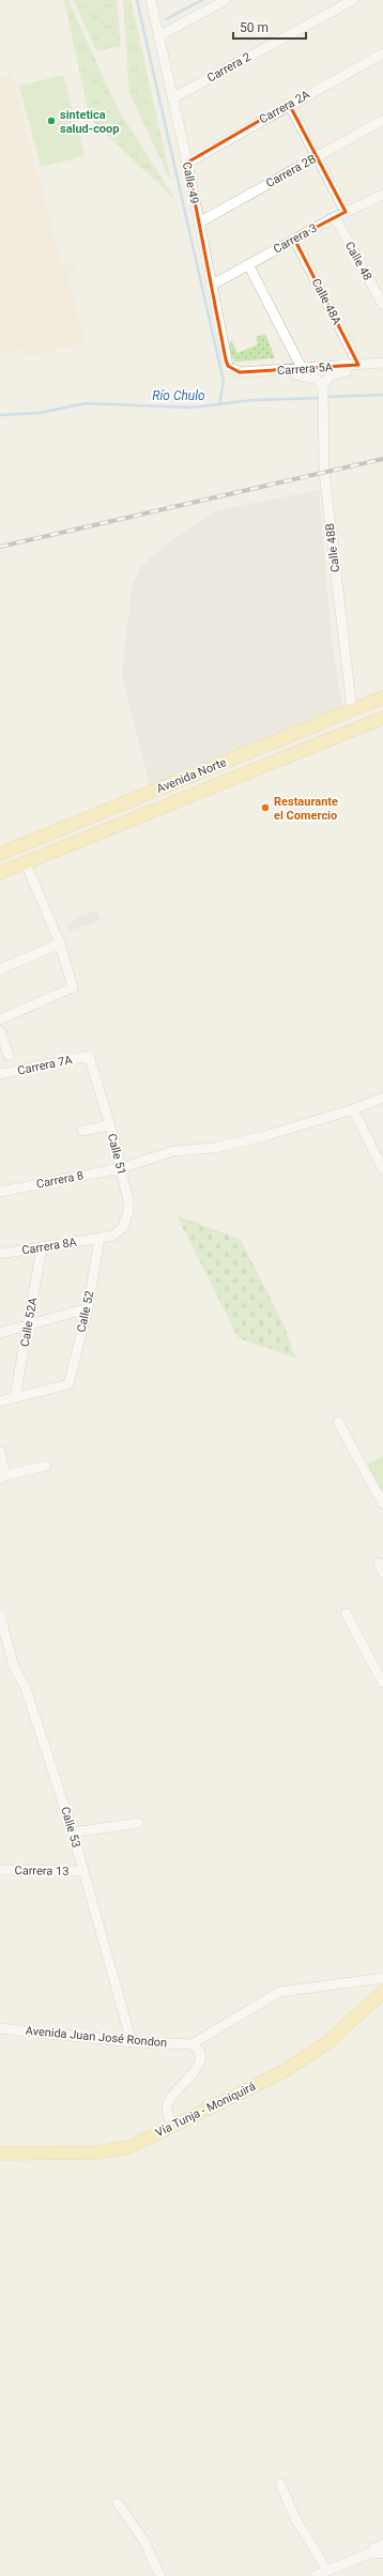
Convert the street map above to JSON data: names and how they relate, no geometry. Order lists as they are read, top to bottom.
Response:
{
  "streets": {
    "main road": ["Avenida Norte", "Vía Tunja - Moniquirá"],
    "street": [
      "Carrera 2",
      "Carrera 2A",
      "Carrera 2B",
      "Calle 49",
      "Carrera 3",
      "Calle 48",
      "Calle 48A",
      "Carrera 5A",
      "Calle 48B",
      "Carrera 7A",
      "Calle 51",
      "Carrera 8",
      "Carrera 8A",
      "Calle 52",
      "Calle 52A",
      "Calle 53",
      "Carrera 13",
      "Avenida Juan José Rondon"
    ]
  },
  "crossings": [
    ["Carrera 2", "Calle 49"],
    ["Carrera 2A", "Calle 49"],
    ["Carrera 2B", "Calle 49"],
    ["Calle 49", "Carrera 3"],
    ["Calle 49", "Carrera 5A"],
    ["Carrera 3", "Calle 48"],
    ["Carrera 3", "Calle 48A"],
    ["Calle 48A", "Carrera 5A"],
    ["Calle 48B", "Avenida Norte"],
    ["Carrera 7A", "Calle 51"],
    ["Calle 51", "Carrera 8"],
    ["Calle 51", "Carrera 8A"],
    ["Calle 51", "Calle 52"],
    ["Carrera 8A", "Calle 52"],
    ["Carrera 8A", "Calle 52A"],
    ["Calle 52", "Calle 52A"],
    ["Calle 53", "Carrera 13"],
    ["Calle 53", "Avenida Juan José Rondon"]
  ],
  "water": ["Río Chulo"],
  "places": ["sintetica salud-coop", "Restaurante el Comercio"],
  "scale_bar": "50 m"
}
